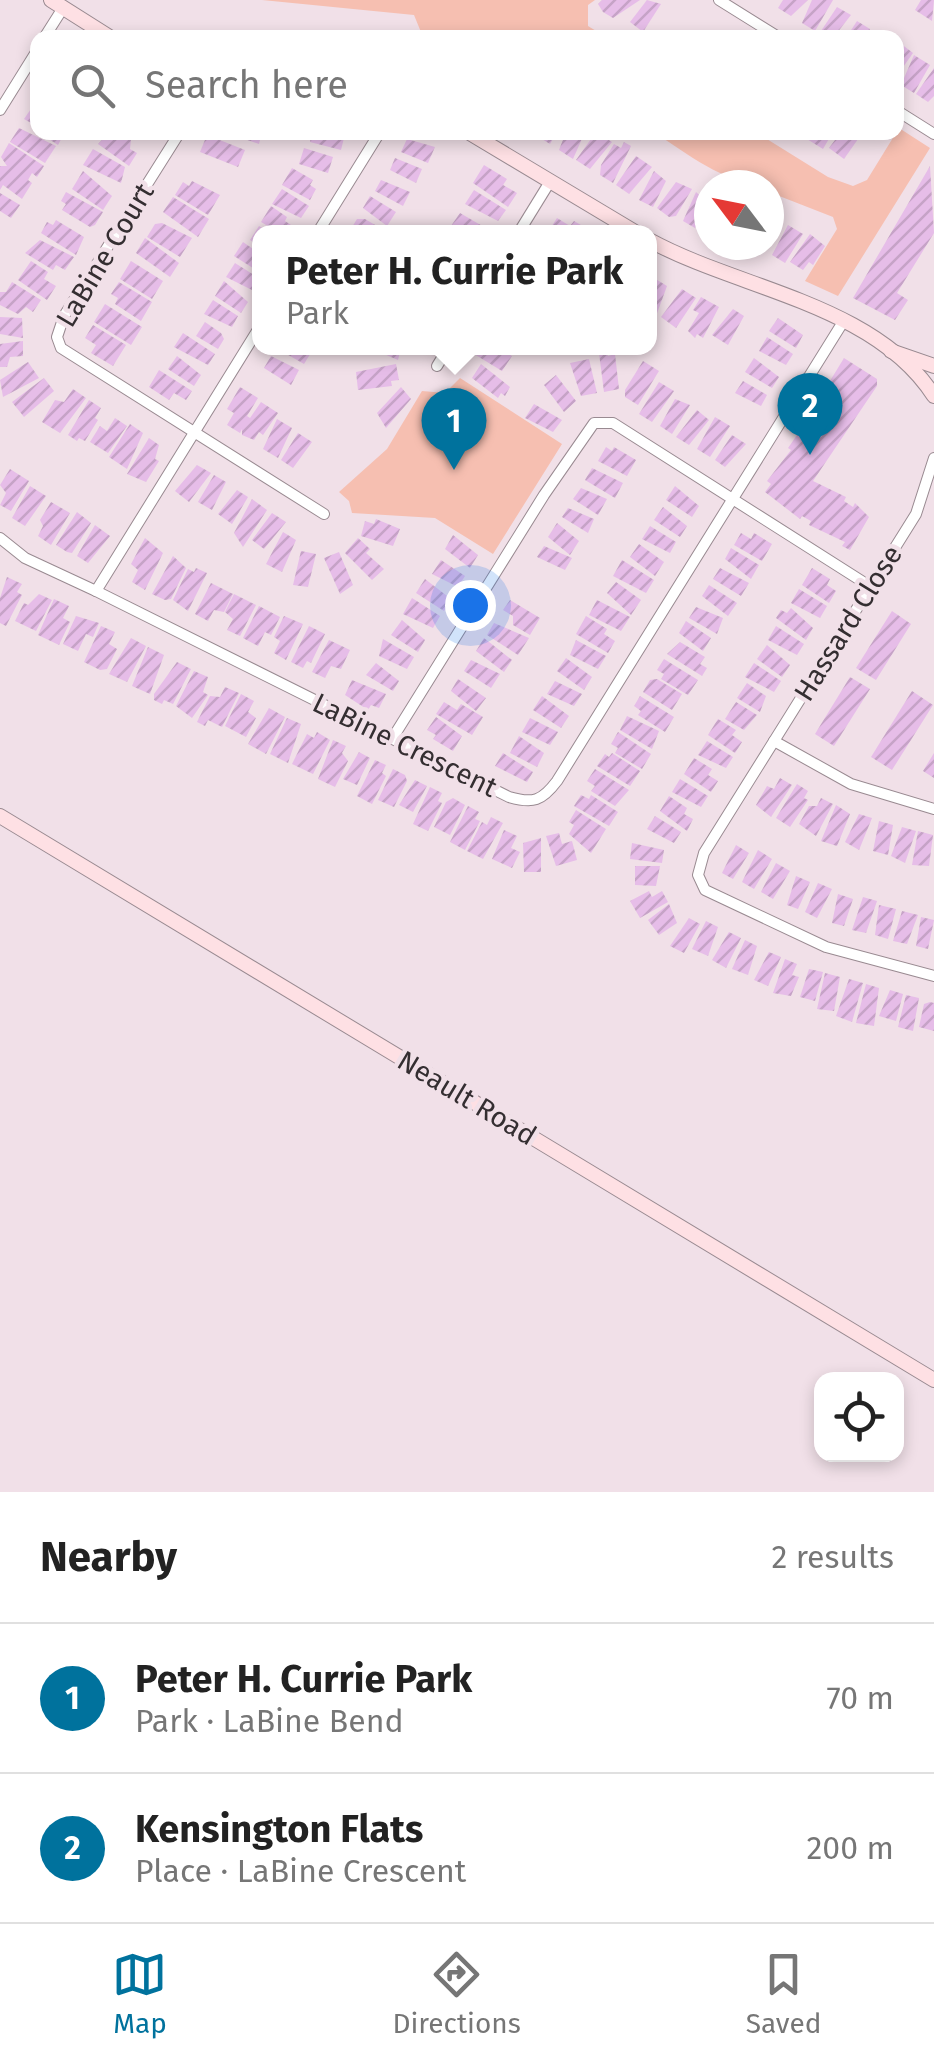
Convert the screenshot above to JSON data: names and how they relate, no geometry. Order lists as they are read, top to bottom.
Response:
{
  "streets": {
    "main road": ["Neault Road"],
    "street": ["LaBine Court", "Hassard Close", "LaBine Crescent"]
  },
  "north": "top left",
  "page": {
    "search": "Search here",
    "popup": ["Peter H. Currie Park", "Park"],
    "pins": ["2", "1"],
    "heading": ["Nearby", "2 results"],
    "list": [
      {
        "mark": "1",
        "name": "Peter H. Currie Park",
        "note": "Park · LaBine Bend",
        "value": "70 m"
      },
      {
        "mark": "2",
        "name": "Kensington Flats",
        "note": "Place · LaBine Crescent",
        "value": "200 m"
      }
    ],
    "nav": ["Map", "Directions", "Saved"]
  }
}
